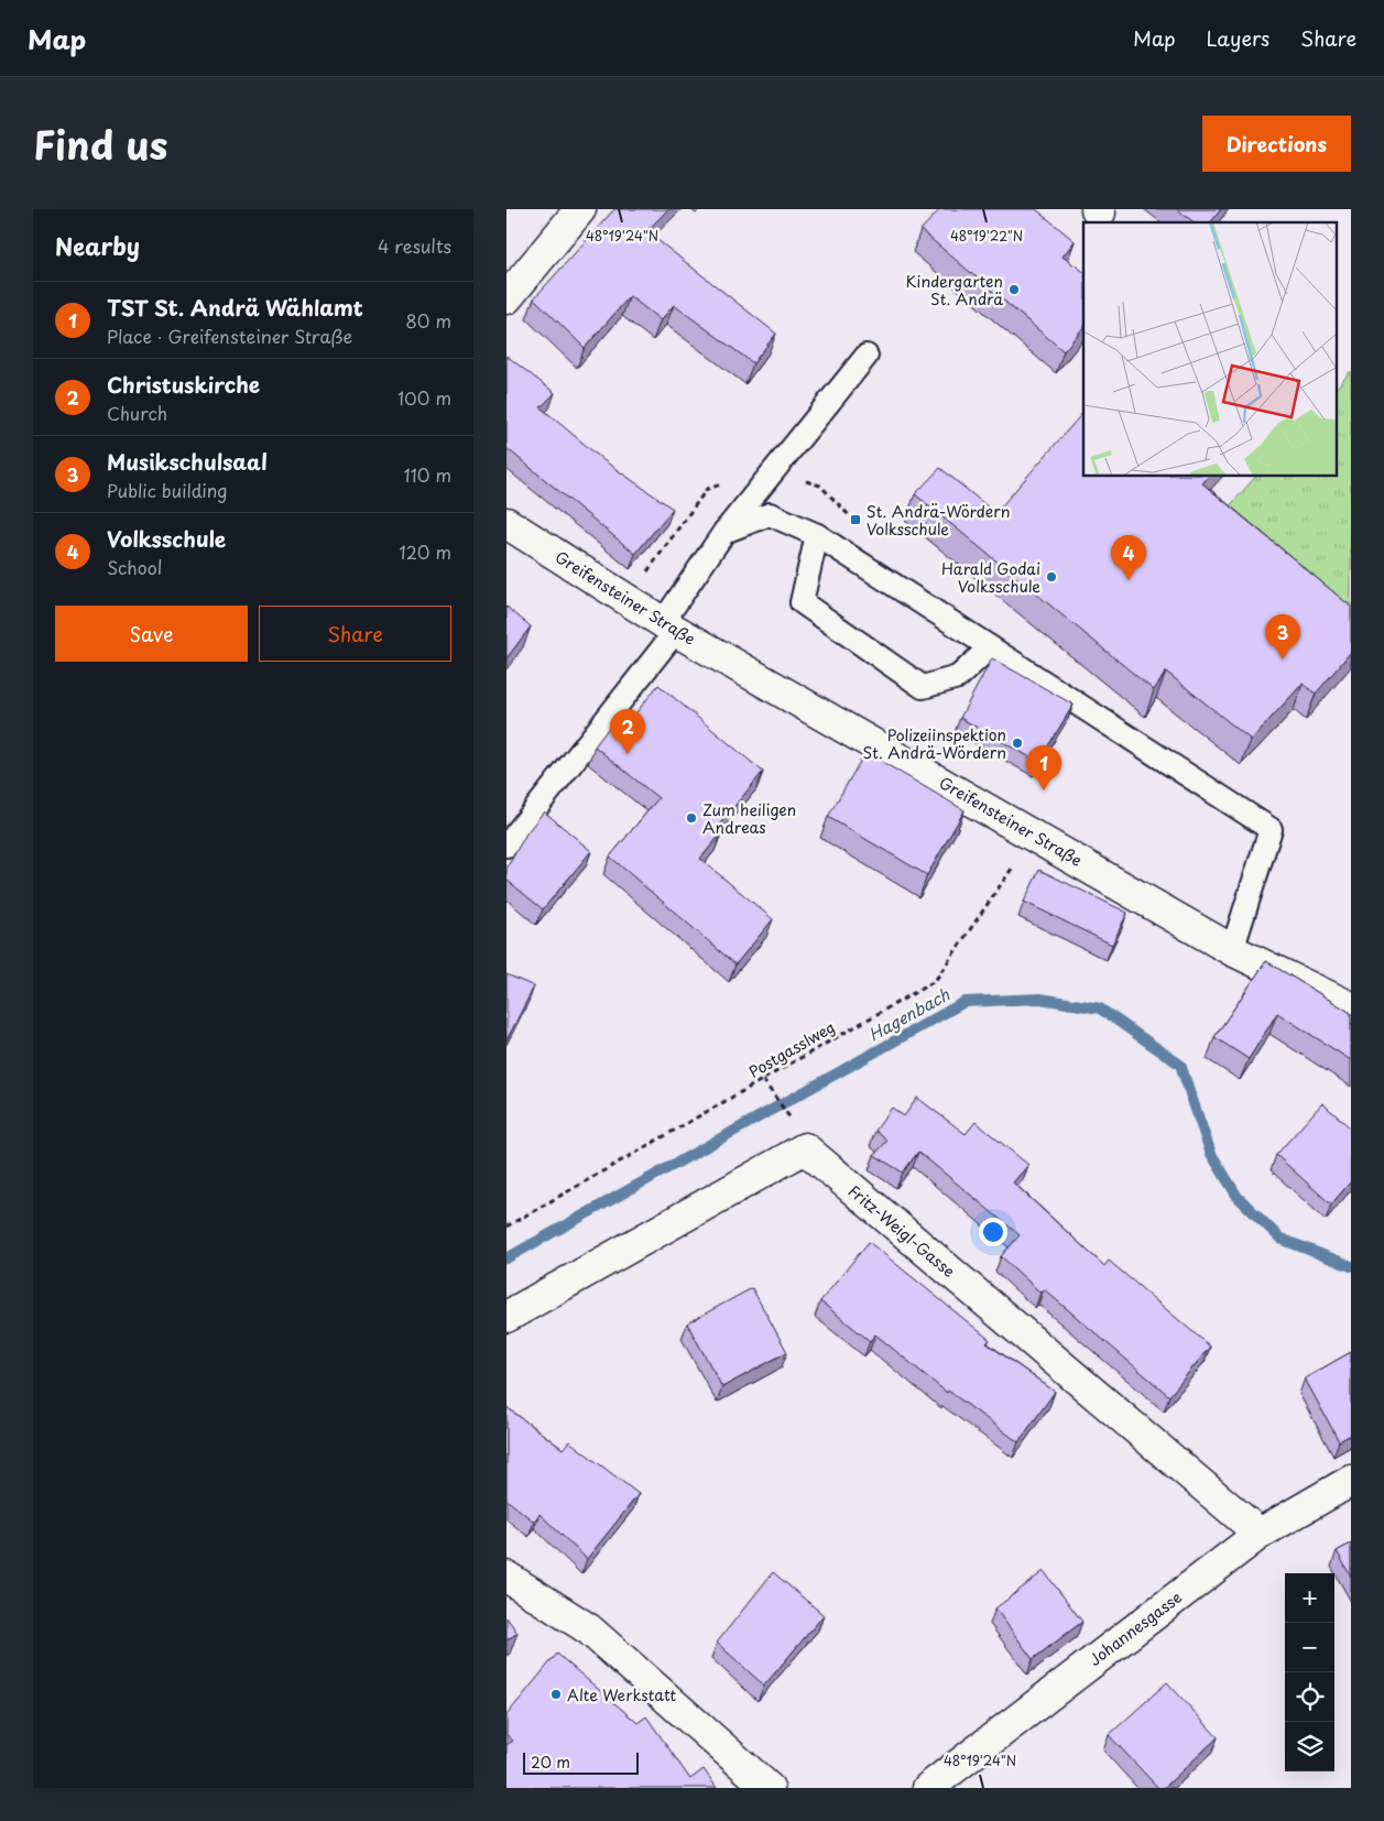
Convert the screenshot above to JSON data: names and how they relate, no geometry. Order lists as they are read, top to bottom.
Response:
{
  "streets": {
    "street": ["Greifensteiner Straße", "Fritz-Weigl-Gasse", "Johannesgasse"],
    "path": ["Postgasslweg"]
  },
  "crossings": [
    ["Greifensteiner Straße", "Postgasslweg"],
    ["Fritz-Weigl-Gasse", "Johannesgasse"]
  ],
  "water": ["Hagenbach"],
  "places": {
    "other": [
      "Kindergarten St. Andrä",
      "Harald Godai Volksschule",
      "Polizeiinspektion St. Andrä-Wördern",
      "Zum heiligen Andreas",
      "Alte Werkstatt"
    ],
    "transit": ["St. Andrä-Wördern Volksschule"]
  },
  "scale_bar": "20 m",
  "page": {
    "header": "Map",
    "nav": ["Map", "Layers", "Share"],
    "title": "Find us",
    "buttons": [
      "Directions",
      ["Save", "Share"]
    ],
    "heading": ["Nearby", "4 results"],
    "list": [
      {
        "mark": "1",
        "name": "TST St. Andrä Wählamt",
        "note": "Place · Greifensteiner Straße",
        "value": "80 m"
      },
      {
        "mark": "2",
        "name": "Christuskirche",
        "note": "Church",
        "value": "100 m"
      },
      {
        "mark": "3",
        "name": "Musikschulsaal",
        "note": "Public building",
        "value": "110 m"
      },
      {
        "mark": "4",
        "name": "Volksschule",
        "note": "School",
        "value": "120 m"
      }
    ],
    "pins": [
      "4",
      "3",
      "2",
      "1"
    ],
    "map_buttons": ["+", "−"],
    "scale": "20 m"
  },
  "coordinates": ["48°19'24\"N", "48°19'22\"N"]
}
